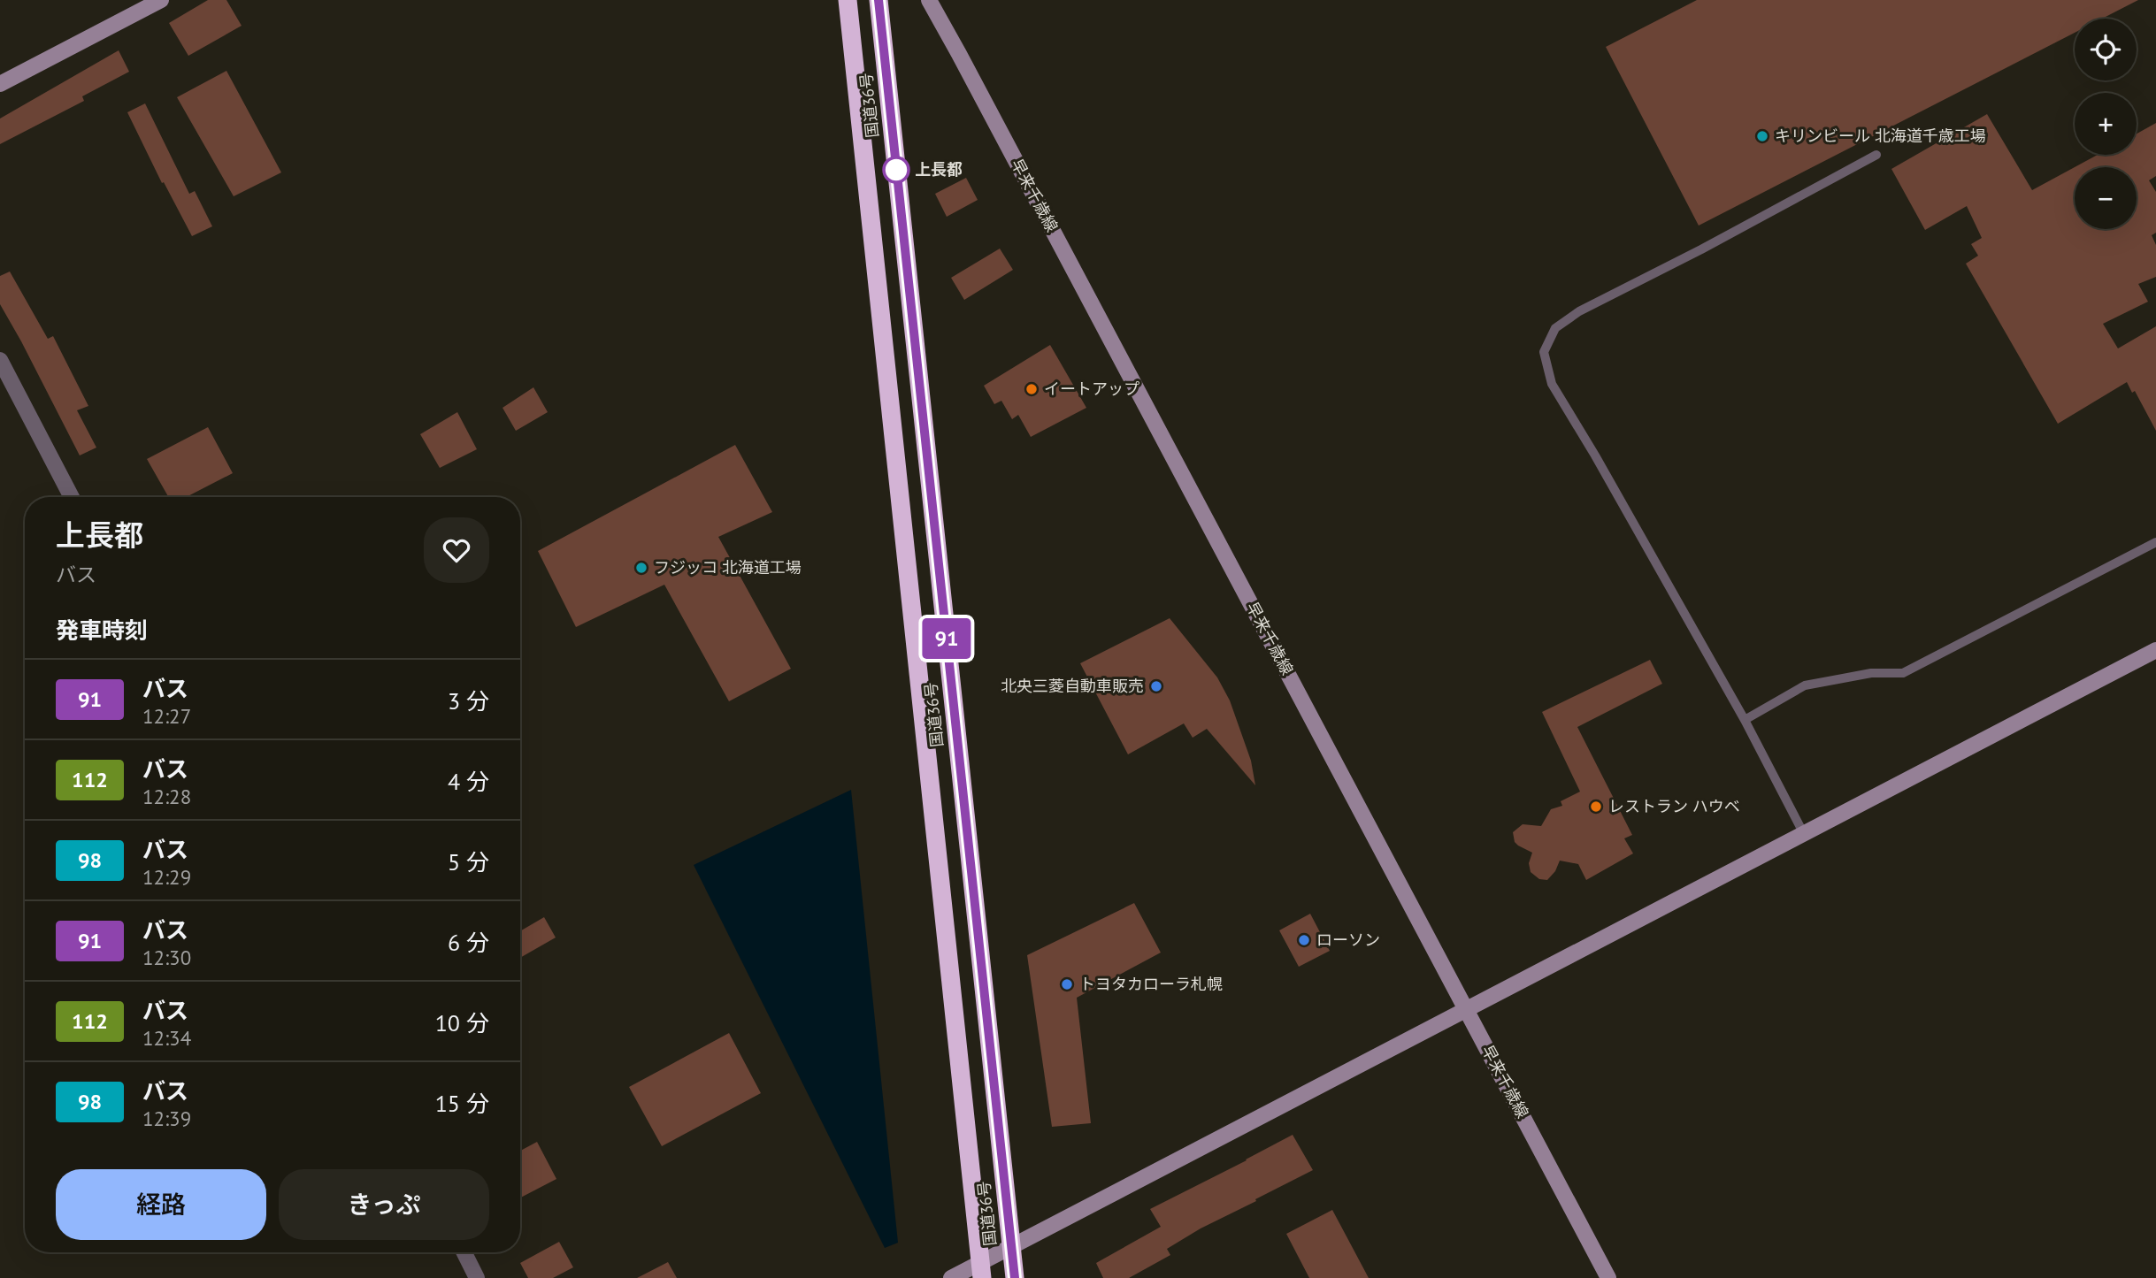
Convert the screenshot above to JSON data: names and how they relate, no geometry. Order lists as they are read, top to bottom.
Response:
{
  "streets": {
    "highway": ["国道36号"],
    "street": ["早来千歳線"]
  },
  "places": [
    "キリンビール 北海道千歳工場",
    "上長都",
    "イートアップ",
    "フジッコ 北海道工場",
    "北央三菱自動車販売",
    "レストラン ハウベ",
    "ローソン",
    "トヨタカローラ札幌"
  ],
  "lines": ["bus line 91"],
  "page": {
    "on_map": "91",
    "map_buttons": ["+", "−"],
    "heading": [
      ["上長都", "バス"],
      "発車時刻"
    ],
    "list": [
      {
        "mark": "91",
        "name": "バス",
        "note": "12:27",
        "value": "3 分"
      },
      {
        "mark": "112",
        "name": "バス",
        "note": "12:28",
        "value": "4 分"
      },
      {
        "mark": "98",
        "name": "バス",
        "note": "12:29",
        "value": "5 分"
      },
      {
        "mark": "91",
        "name": "バス",
        "note": "12:30",
        "value": "6 分"
      },
      {
        "mark": "112",
        "name": "バス",
        "note": "12:34",
        "value": "10 分"
      },
      {
        "mark": "98",
        "name": "バス",
        "note": "12:39",
        "value": "15 分"
      }
    ],
    "buttons": ["経路", "きっぷ"]
  }
}
